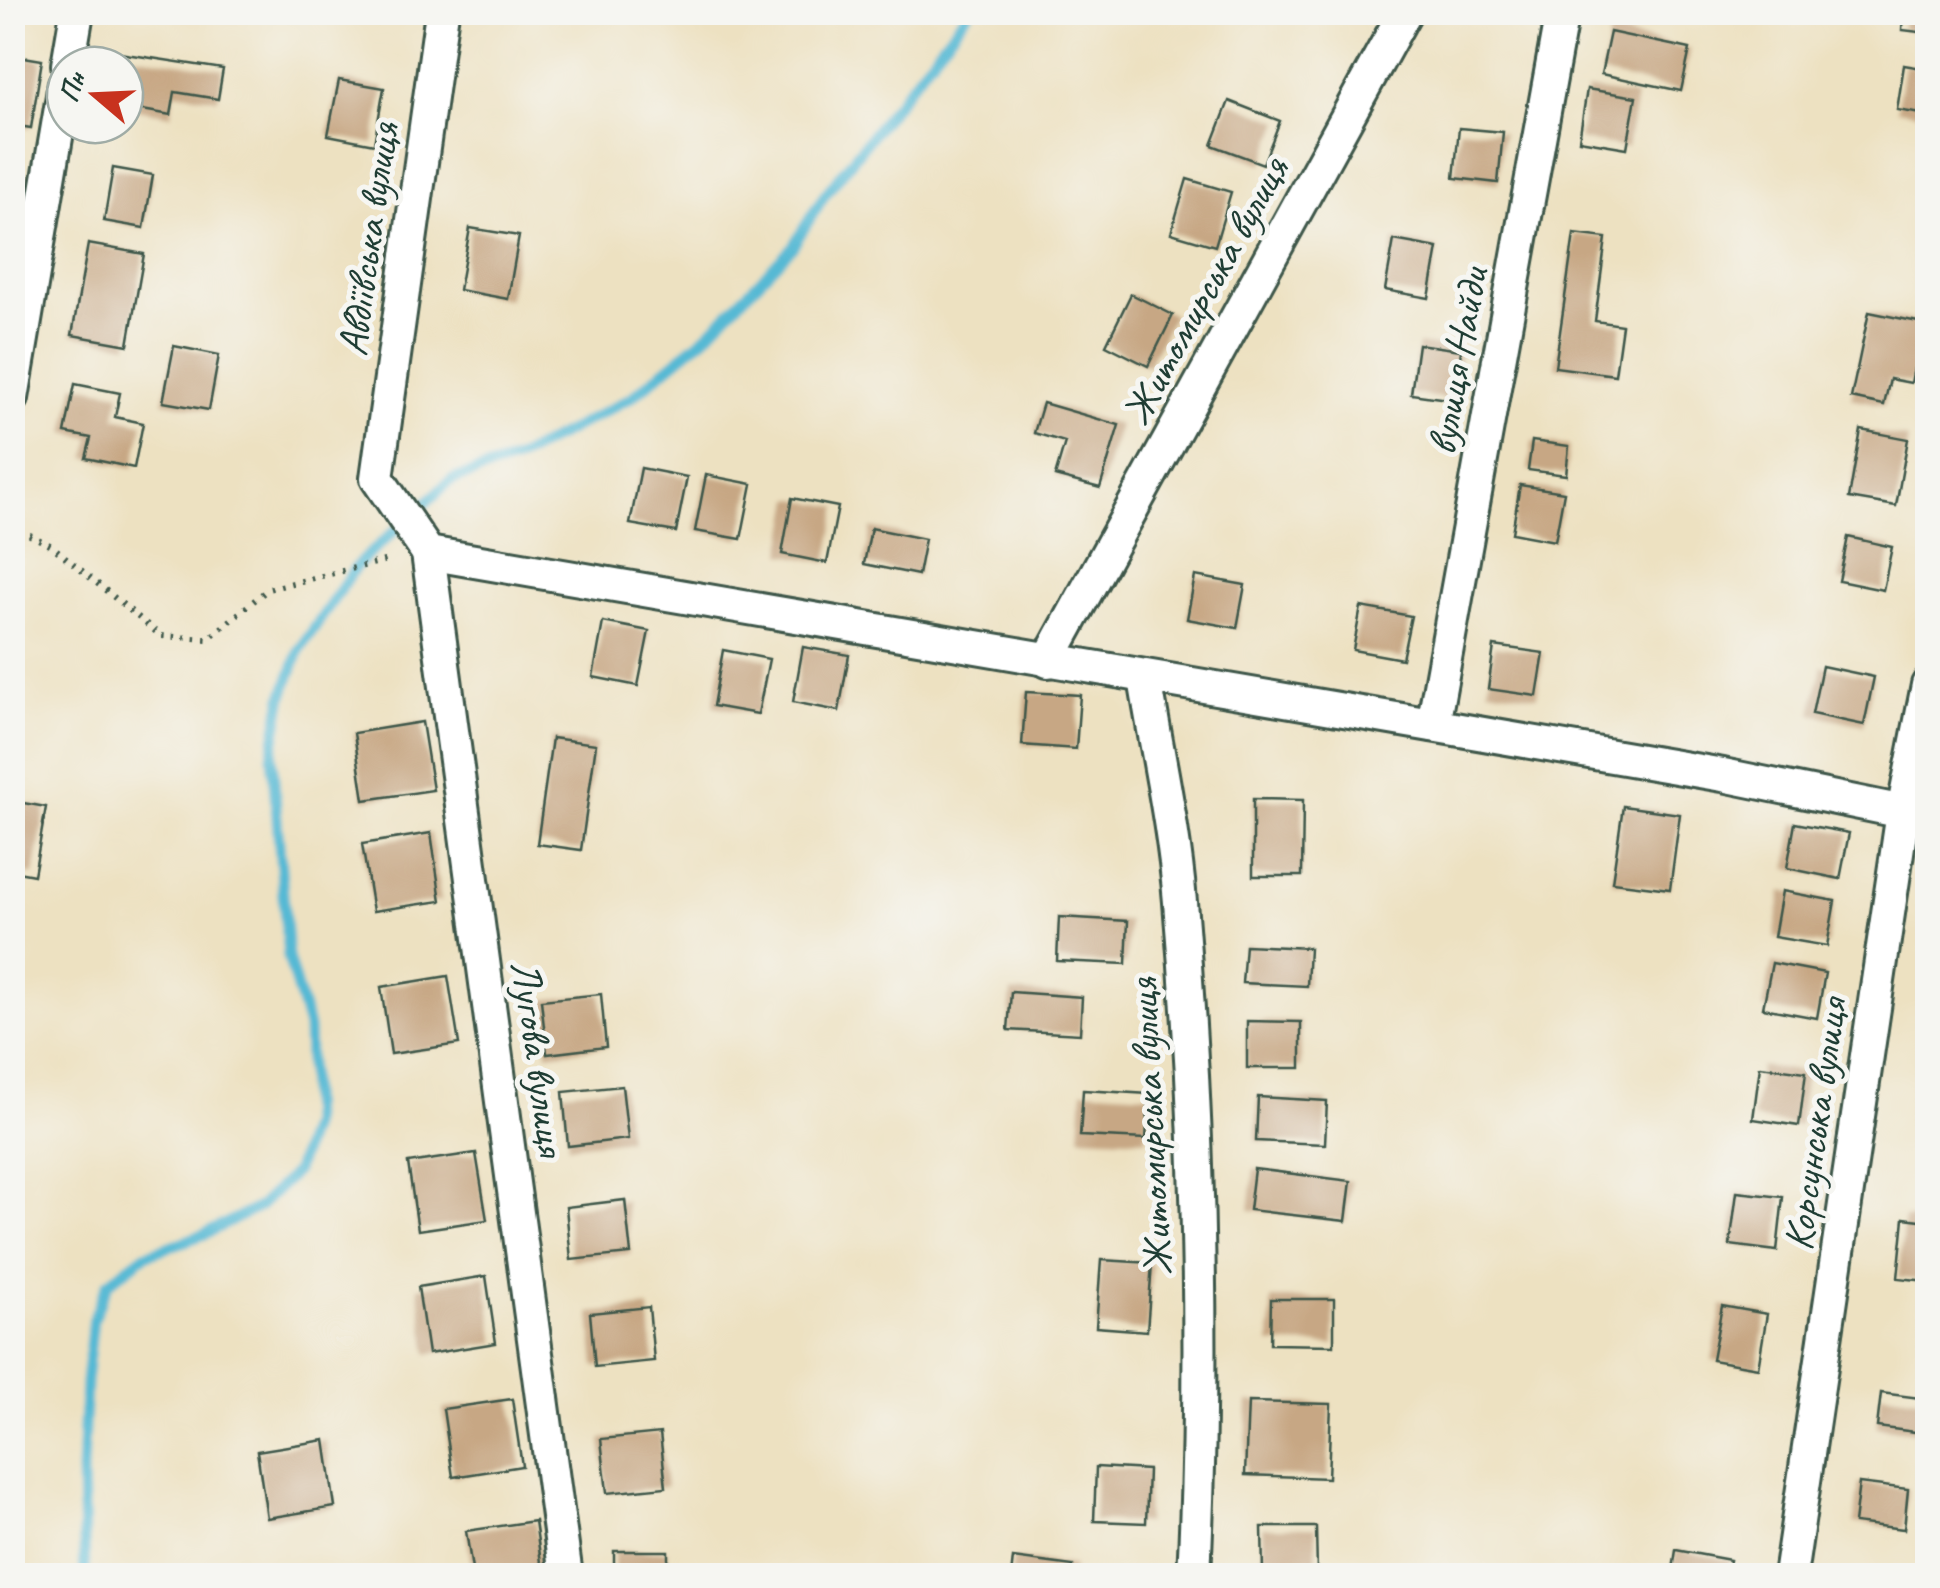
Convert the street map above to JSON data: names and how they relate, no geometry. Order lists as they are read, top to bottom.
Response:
{
  "streets": {
    "street": [
      "Авдіївська вулиця",
      "Житомирська вулиця",
      "вулиця Найди",
      "Лугова вулиця",
      "Корсунська вулиця"
    ]
  },
  "crossings": [
    ["Авдіївська вулиця", "Лугова вулиця"]
  ],
  "north": "left"
}
